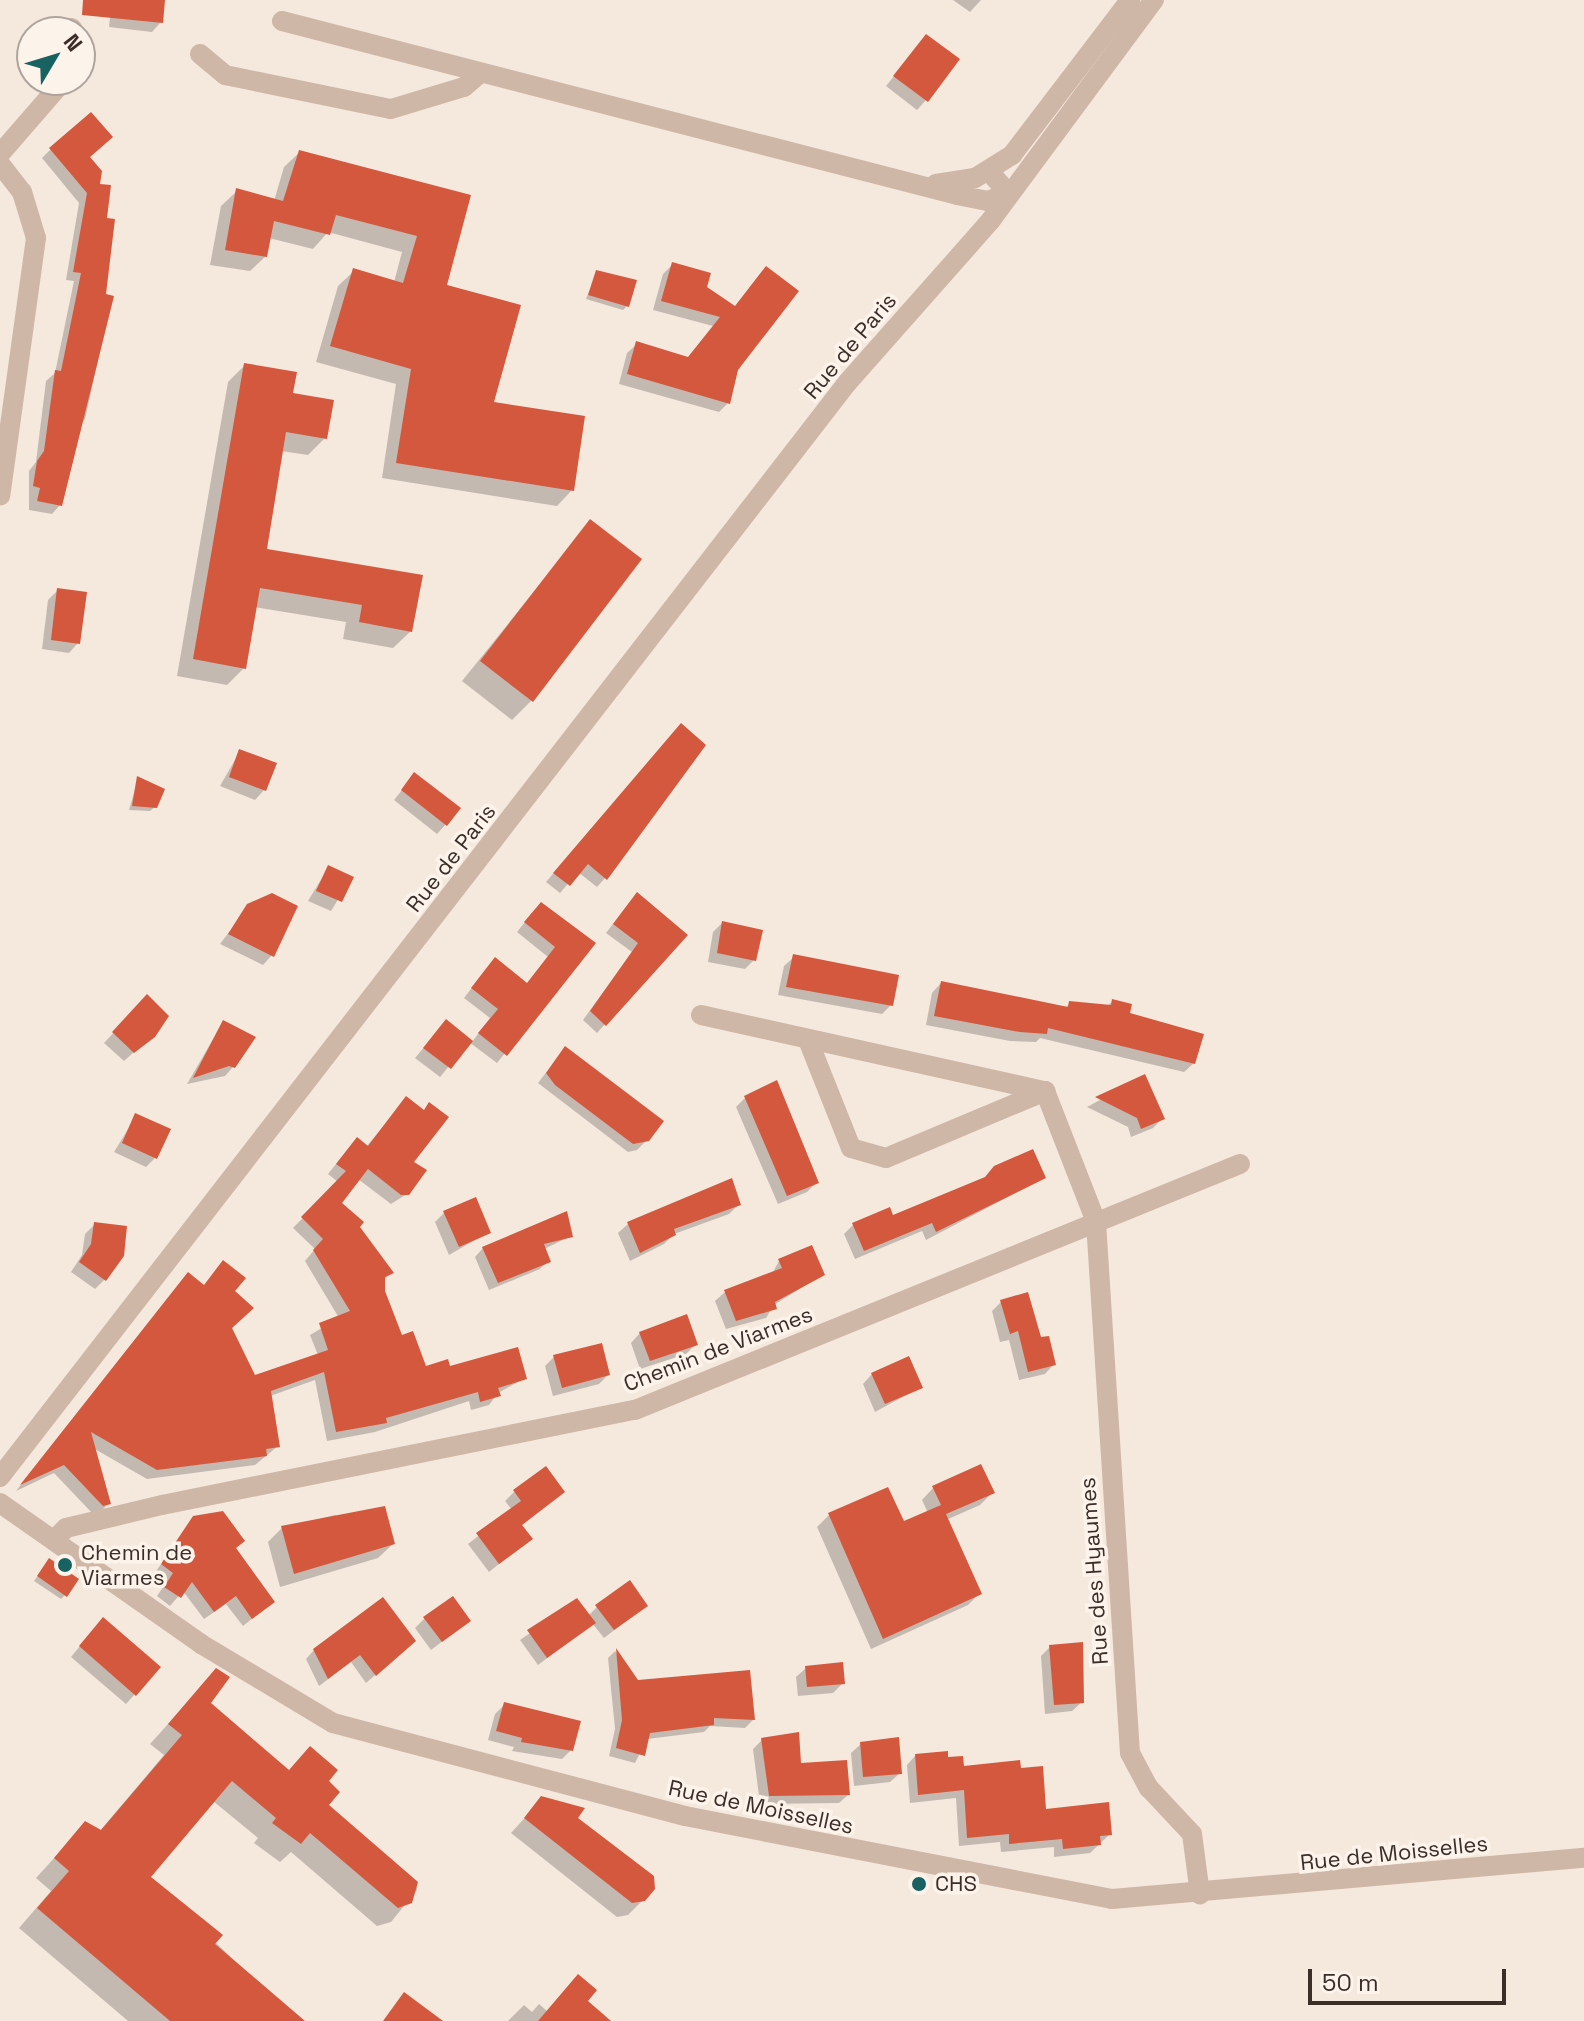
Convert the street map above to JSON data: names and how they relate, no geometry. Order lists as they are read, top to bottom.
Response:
{
  "streets": {
    "street": [
      "Rue de Paris",
      "Chemin de Viarmes",
      "Rue des Hyaumes",
      "Rue de Moisselles"
    ]
  },
  "crossings": [
    ["Chemin de Viarmes", "Rue des Hyaumes"],
    ["Chemin de Viarmes", "Rue de Moisselles"],
    ["Rue des Hyaumes", "Rue de Moisselles"]
  ],
  "places": ["Chemin de Viarmes", "CHS"],
  "scale_bar": "50 m",
  "north": "top right"
}
